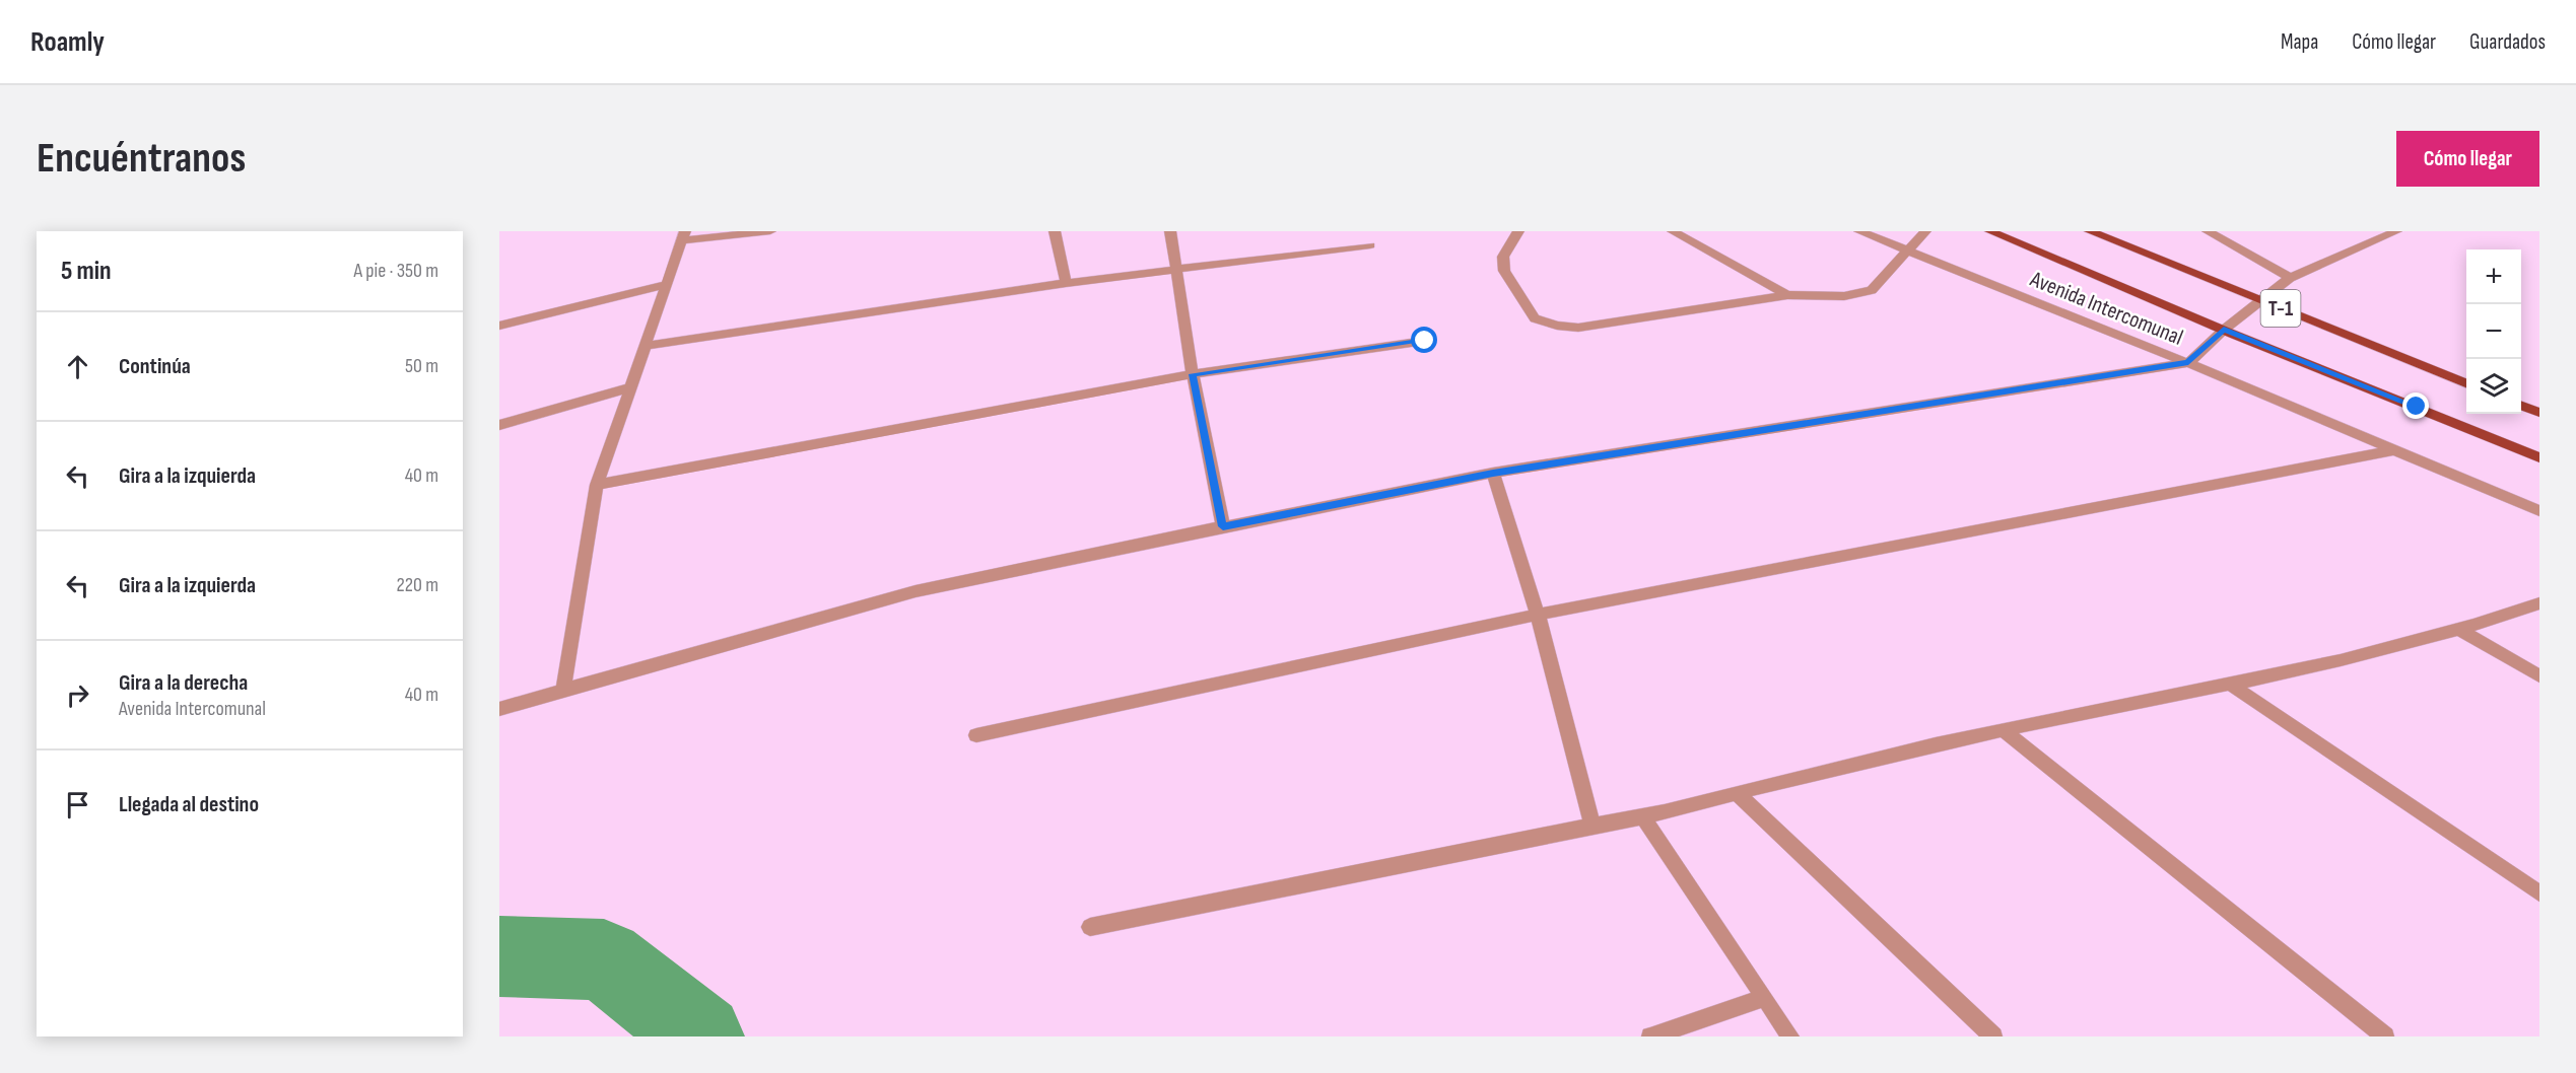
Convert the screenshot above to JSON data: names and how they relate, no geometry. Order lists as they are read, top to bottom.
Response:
{
  "streets": {
    "main road": ["Avenida Intercomunal", "T-1"]
  },
  "page": {
    "header": "Roamly",
    "nav": ["Mapa", "Cómo llegar", "Guardados"],
    "buttons": "Cómo llegar",
    "title": "Encuéntranos",
    "heading": ["5 min", "A pie · 350 m"],
    "map_buttons": ["+", "−"],
    "list": [
      ["Continúa", "50 m"],
      ["Gira a la izquierda", "40 m"],
      ["Gira a la izquierda", "220 m"],
      ["Gira a la derecha", "Avenida Intercomunal", "40 m"],
      "Llegada al destino"
    ]
  }
}
